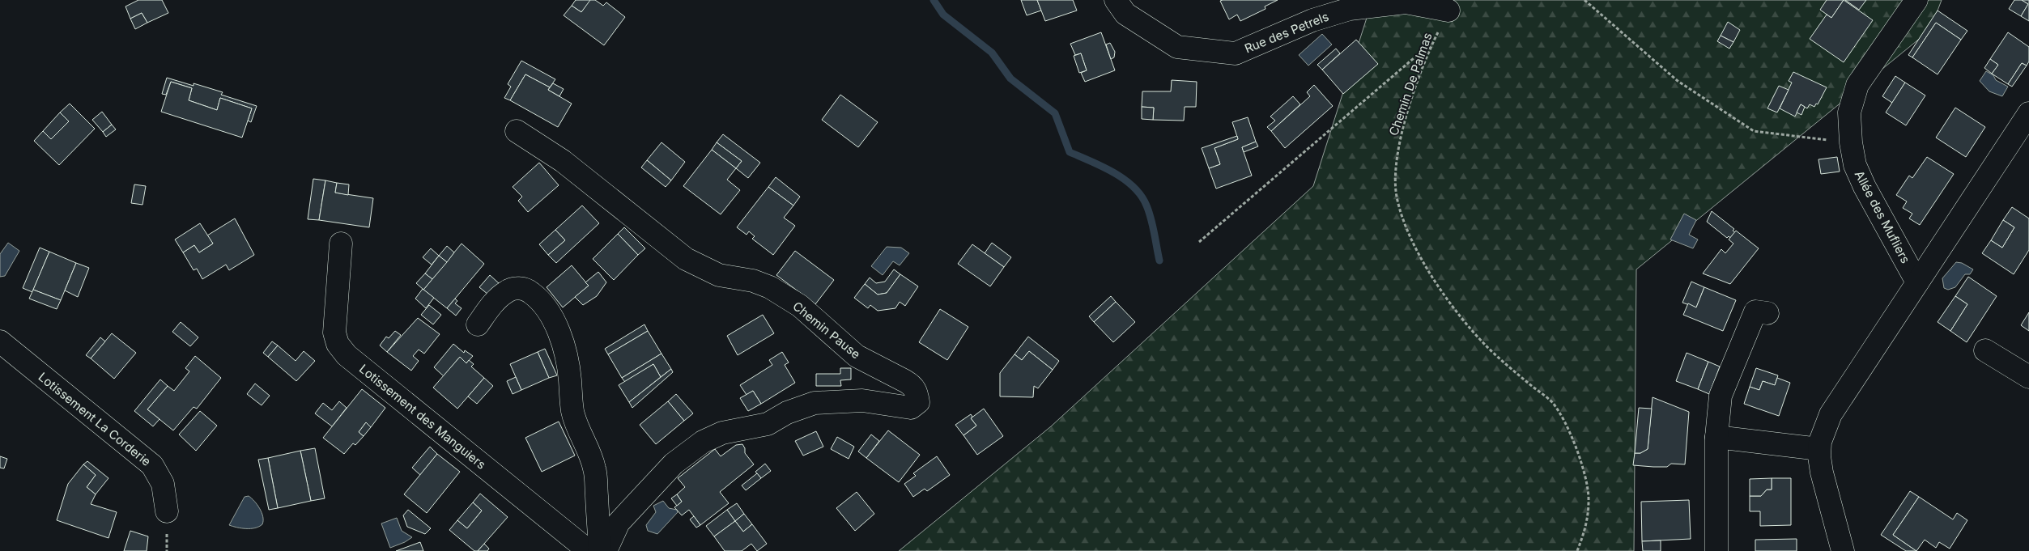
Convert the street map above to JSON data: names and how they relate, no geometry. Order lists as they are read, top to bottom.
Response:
{
  "streets": {
    "street": [
      "Rue des Petrels",
      "Allée des Mufliers",
      "Chemin Pause",
      "Lotissement des Manguiers",
      "Lotissement La Corderie"
    ],
    "path": ["Chemin De Palmas"]
  },
  "crossings": [
    ["Rue des Petrels", "Chemin De Palmas"]
  ]
}
